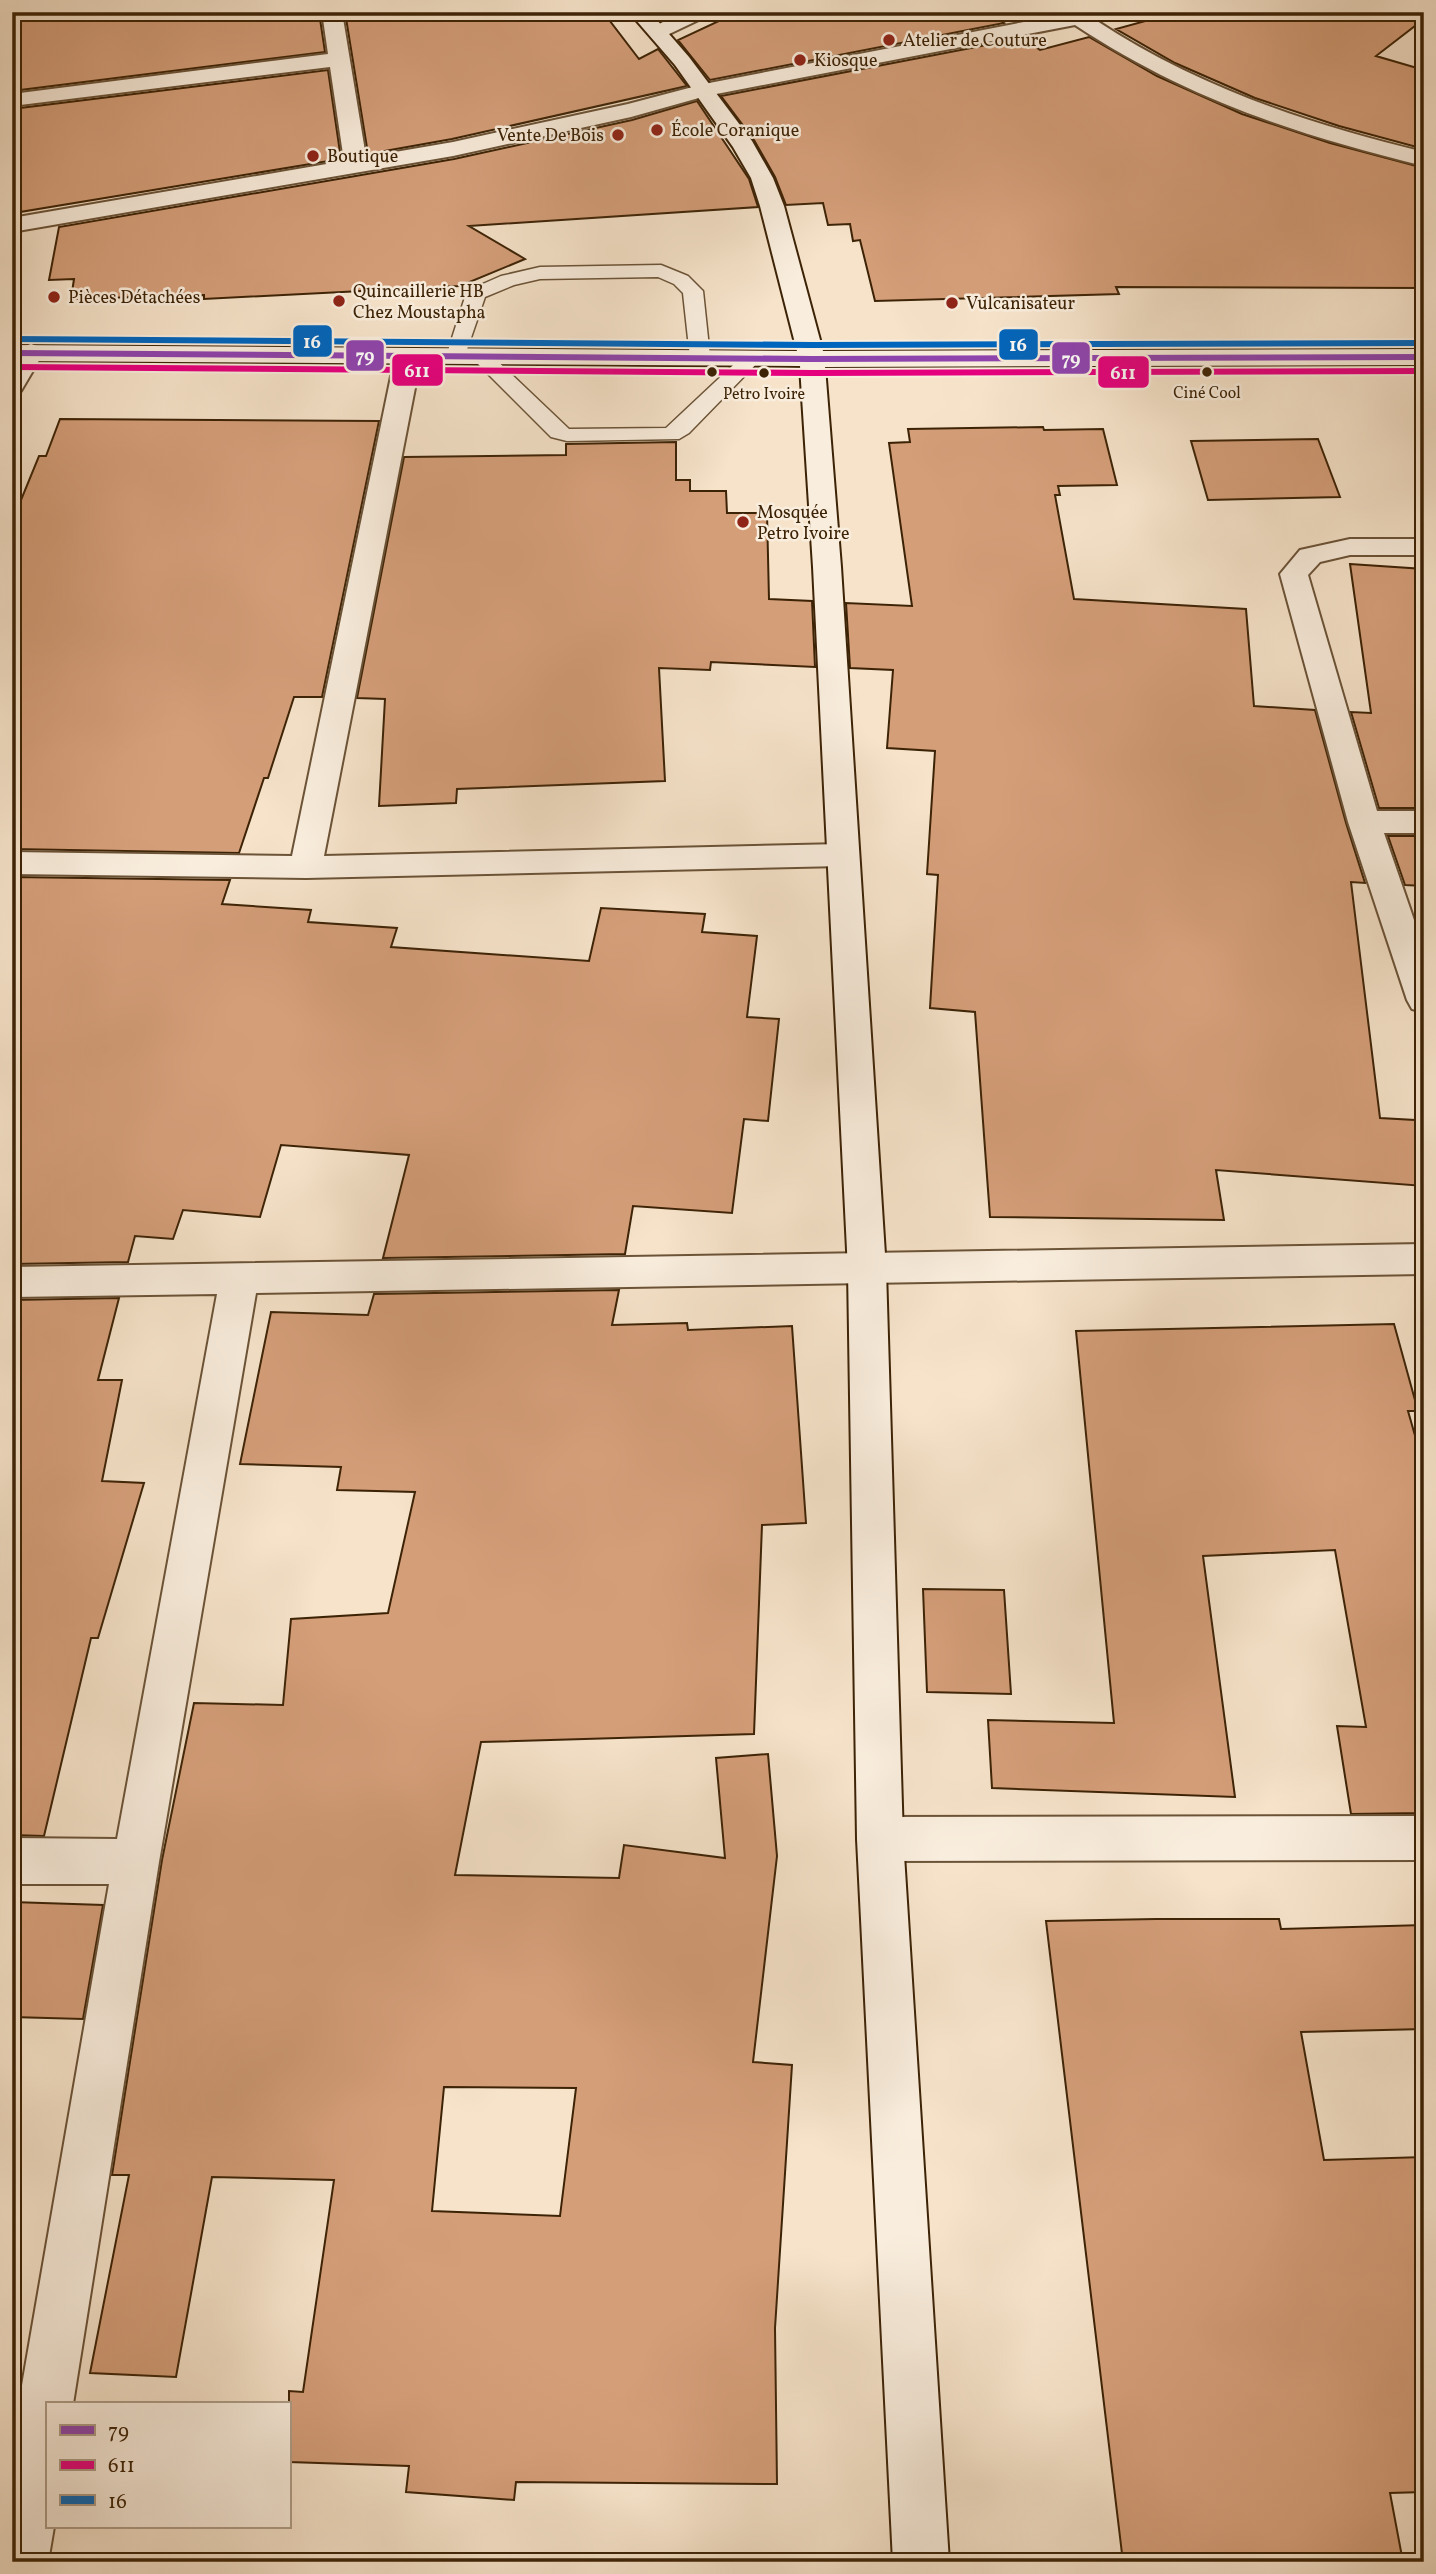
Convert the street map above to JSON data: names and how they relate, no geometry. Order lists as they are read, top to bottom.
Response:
{
  "places": [
    "Atelier de Couture",
    "Kiosque",
    "École Coranique",
    "Vente De Bois",
    "Boutique",
    "Pièces Détachées",
    "Quincaillerie HB Chez Moustapha",
    "Vulcanisateur",
    "Ciné Cool",
    "Petro Ivoire",
    "Mosquée Petro Ivoire"
  ],
  "lines": ["transit line 16", "transit line 79", "transit line 611"],
  "legend": ["79", "611", "16"]
}
